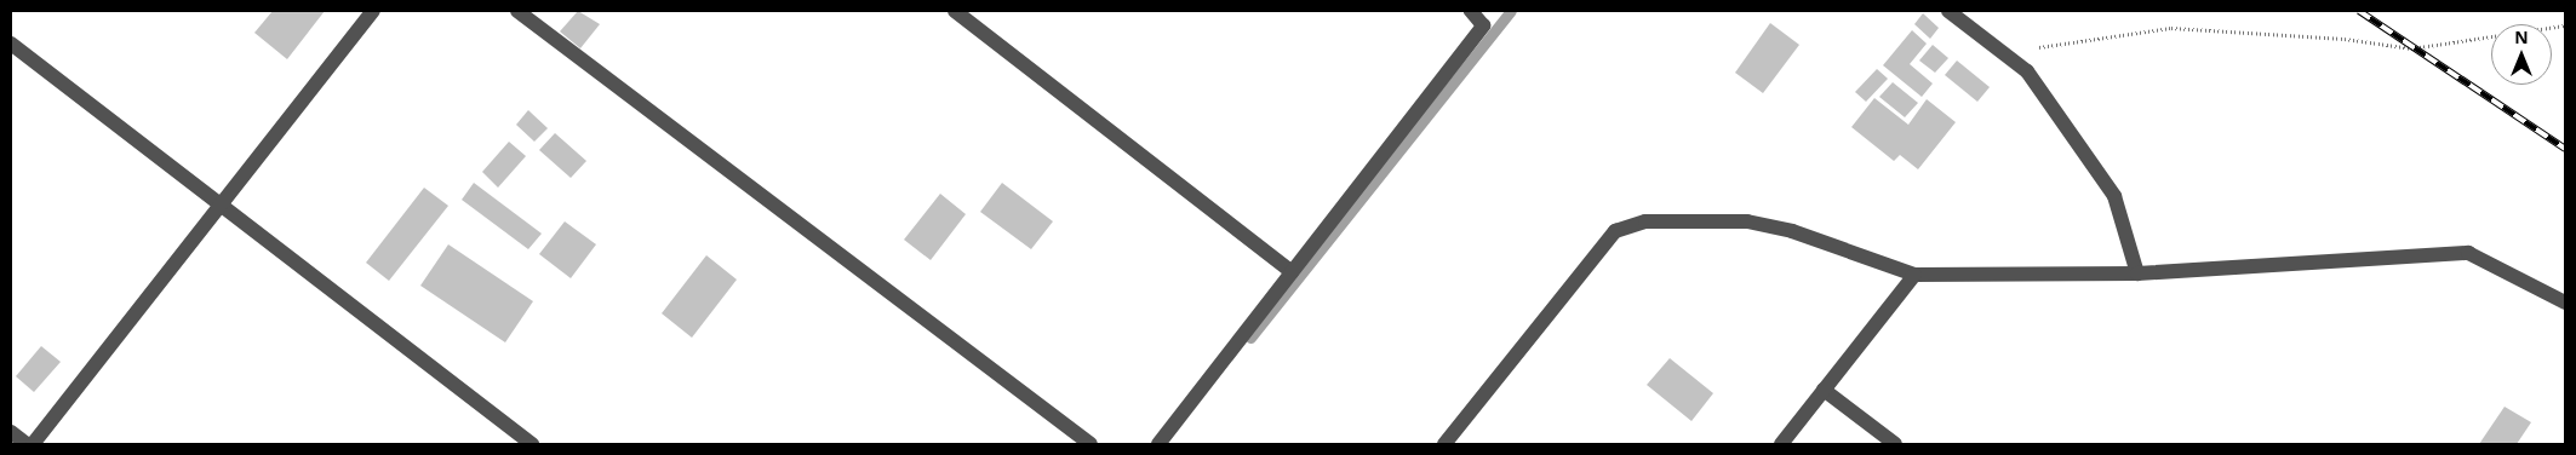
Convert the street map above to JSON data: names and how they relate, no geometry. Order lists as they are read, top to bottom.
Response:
{
  "north": "top"
}
